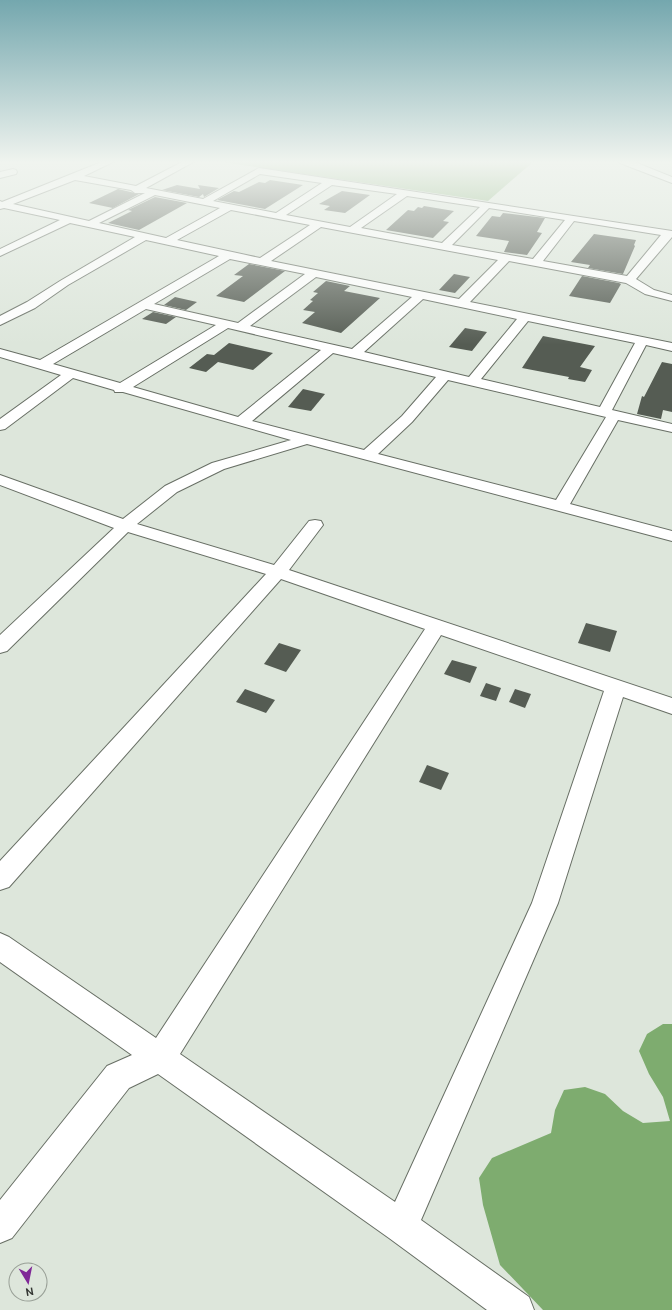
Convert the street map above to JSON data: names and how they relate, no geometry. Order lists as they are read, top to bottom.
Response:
{
  "north": "bottom"
}
